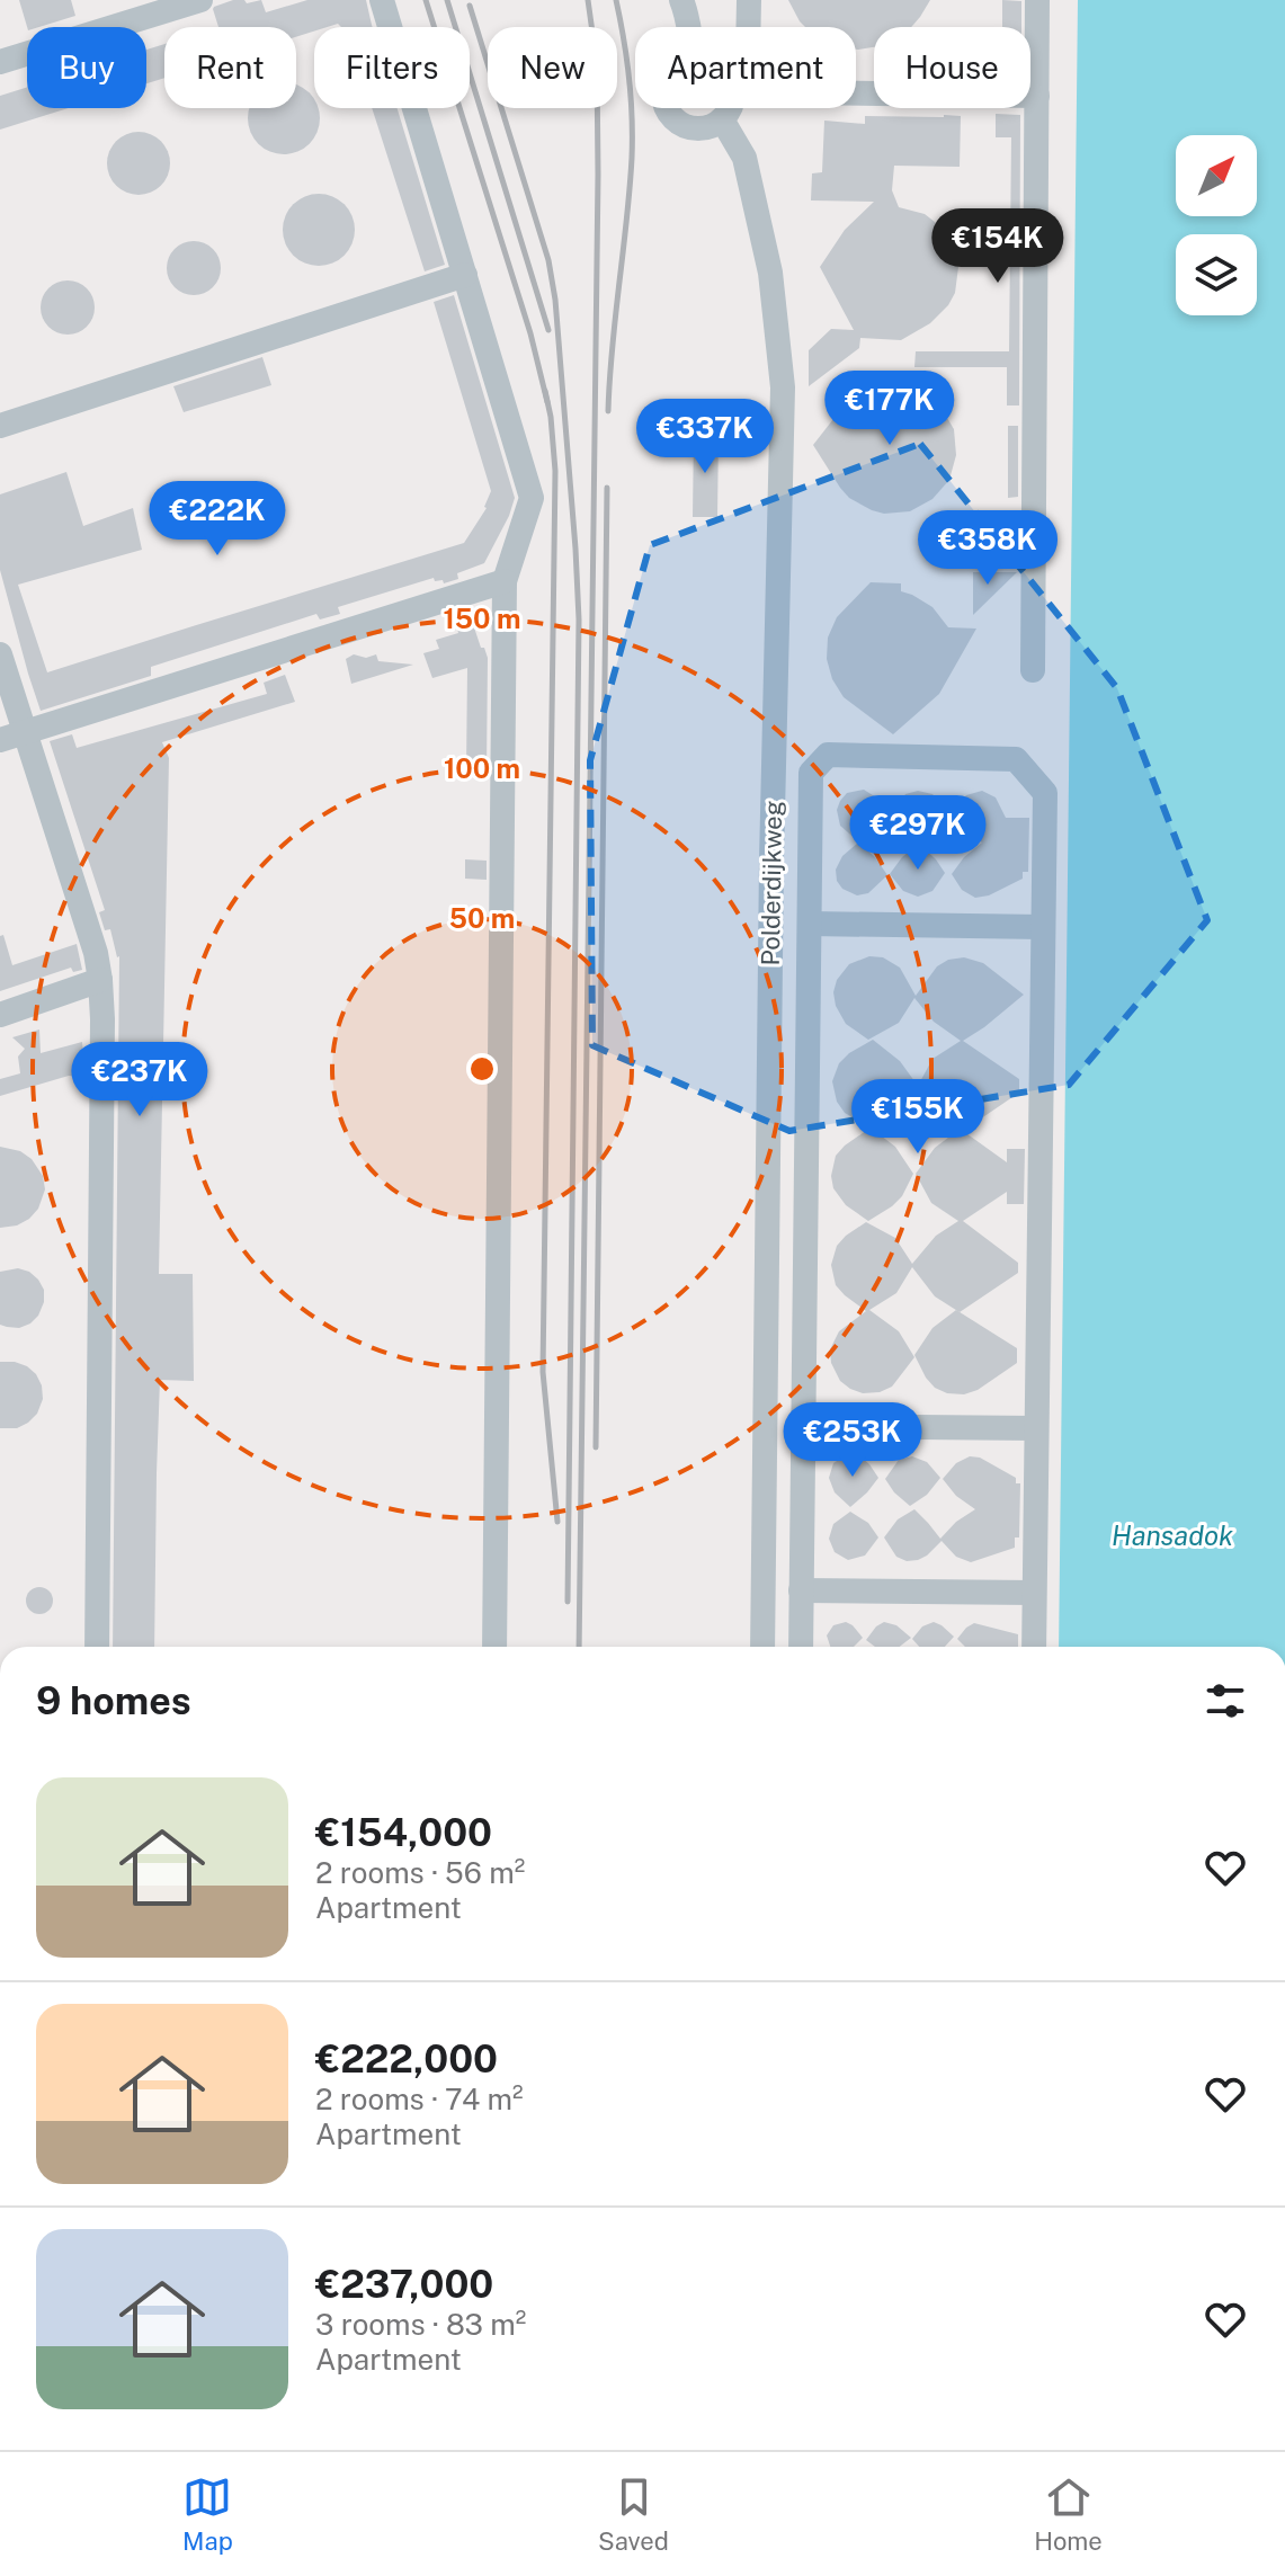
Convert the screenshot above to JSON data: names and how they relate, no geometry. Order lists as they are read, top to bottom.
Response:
{
  "streets": {
    "street": ["Polderdijkweg"]
  },
  "water": ["Hansadok"],
  "north": "top right",
  "page": {
    "chip": [
      "Buy",
      "Rent",
      "Filters",
      "New",
      "Apartment",
      "House"
    ],
    "price": [
      "€154K",
      "€177K",
      "€337K",
      "€222K",
      "€358K",
      "€297K",
      "€237K",
      "€155K",
      "€253K"
    ],
    "heading": "9 homes",
    "list": [
      {
        "name": "€154,000",
        "note": "2 rooms · 56 m² · Apartment"
      },
      {
        "name": "€222,000",
        "note": "2 rooms · 74 m² · Apartment"
      },
      {
        "name": "€237,000",
        "note": "3 rooms · 83 m² · Apartment"
      }
    ],
    "tabs": ["Map", "Saved", "Home"]
  },
  "rings": ["150 m", "100 m", "50 m"]
}
